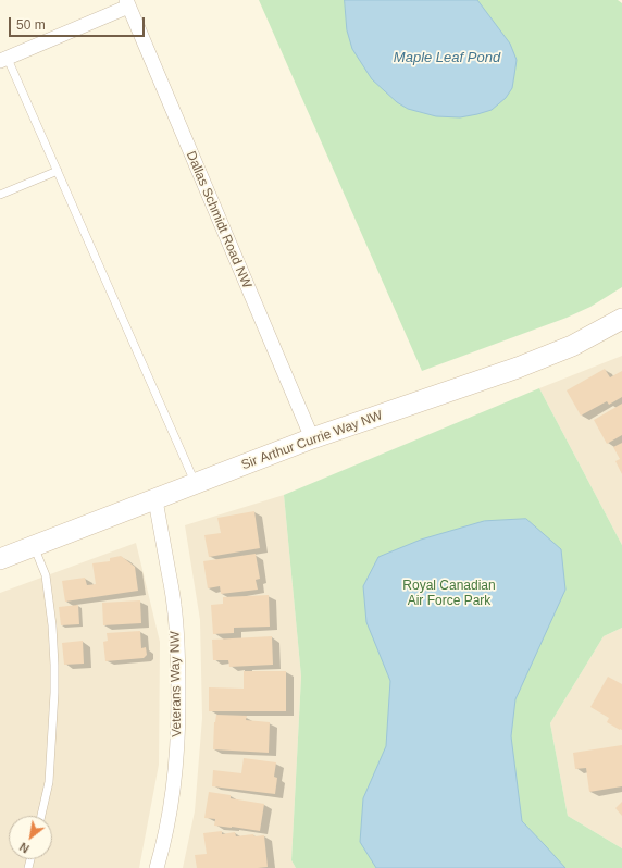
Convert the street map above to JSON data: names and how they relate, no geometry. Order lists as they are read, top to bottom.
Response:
{
  "streets": {
    "street": ["Dallas Schmidt Road NW", "Sir Arthur Currie Way NW", "Veterans Way NW"]
  },
  "crossings": [
    ["Dallas Schmidt Road NW", "Sir Arthur Currie Way NW"],
    ["Sir Arthur Currie Way NW", "Veterans Way NW"]
  ],
  "water": ["Maple Leaf Pond"],
  "parks": ["Royal Canadian Air Force Park"],
  "scale_bar": "50 m",
  "north": "bottom left"
}
